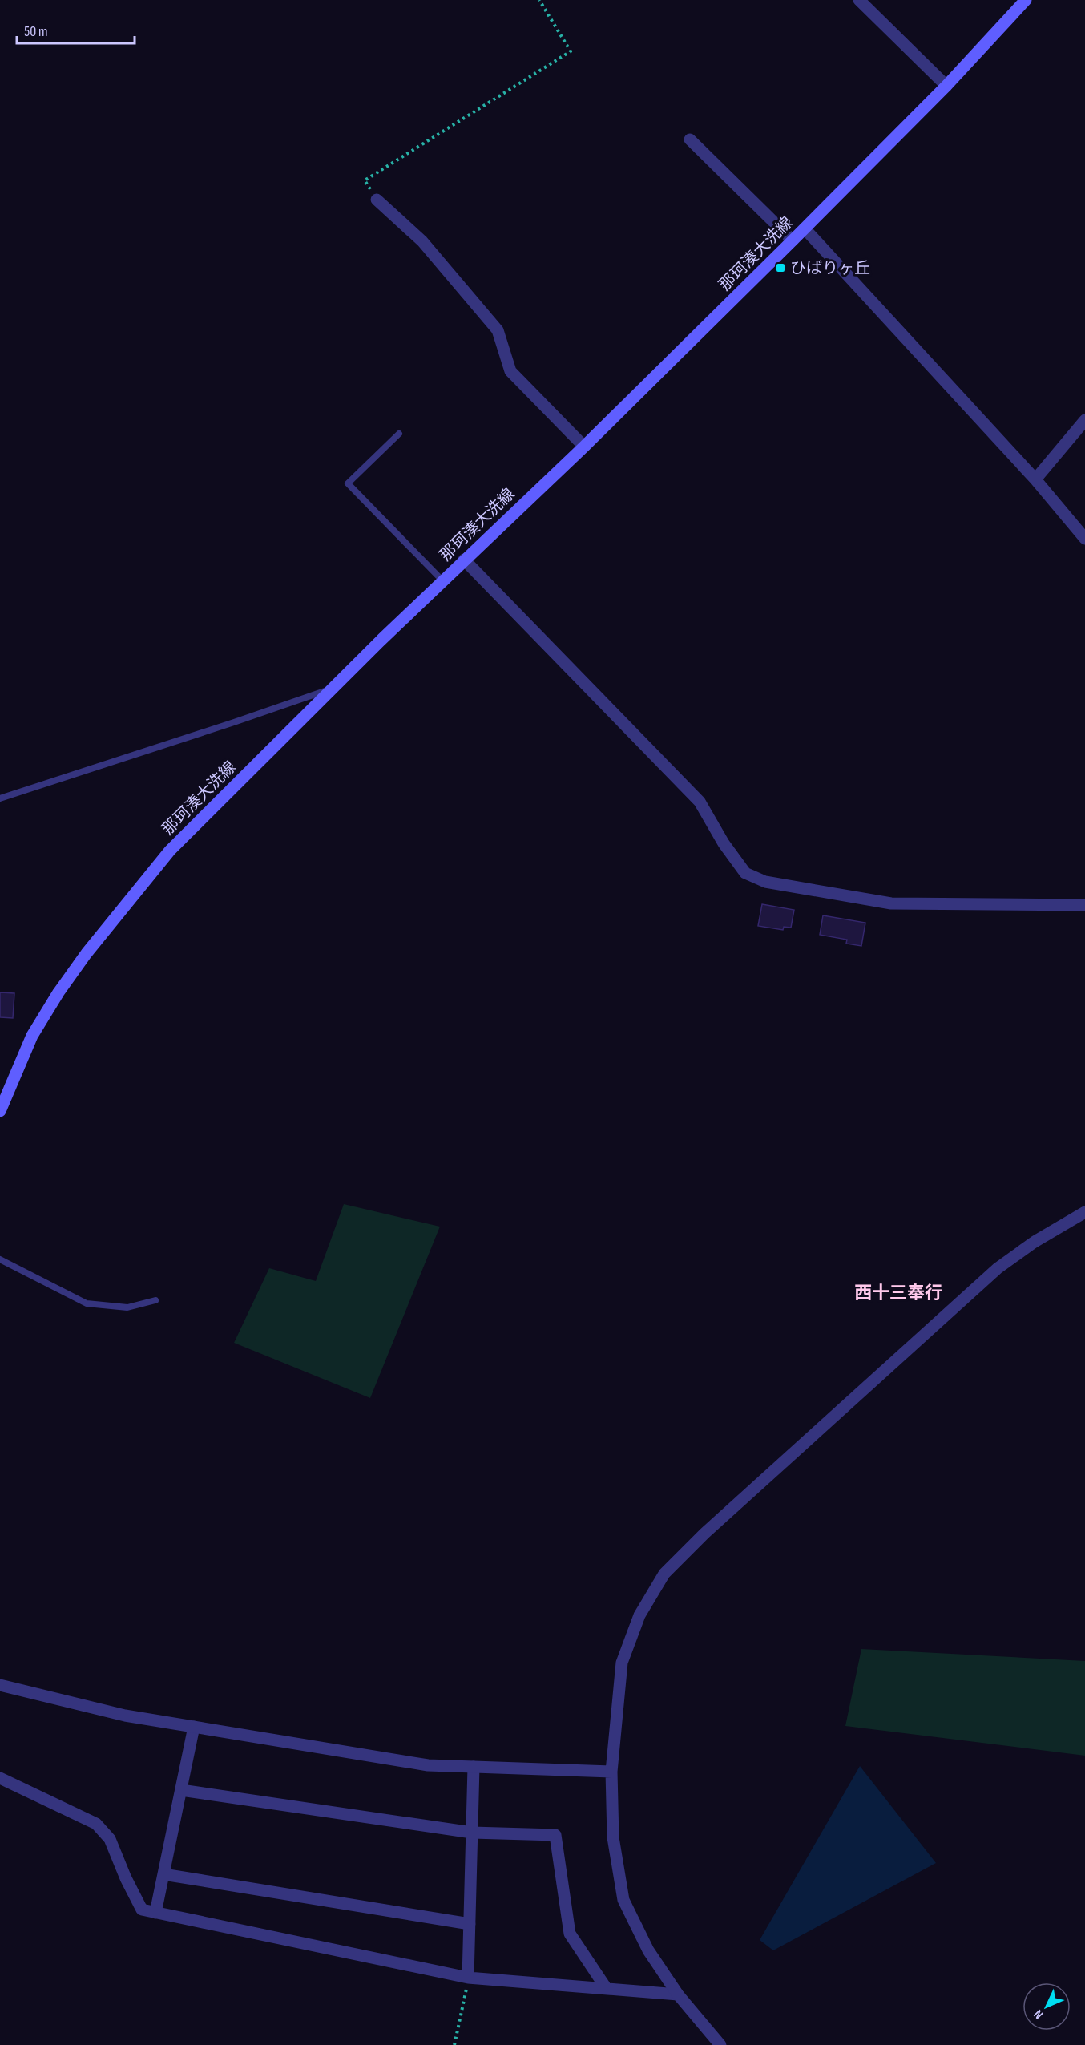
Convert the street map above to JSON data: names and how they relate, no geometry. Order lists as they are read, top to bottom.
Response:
{
  "streets": {
    "main road": ["那珂湊大洗線"]
  },
  "districts": ["西十三奉行"],
  "places": {
    "transit": ["ひばりヶ丘"]
  },
  "scale_bar": "50 m",
  "north": "bottom left"
}
